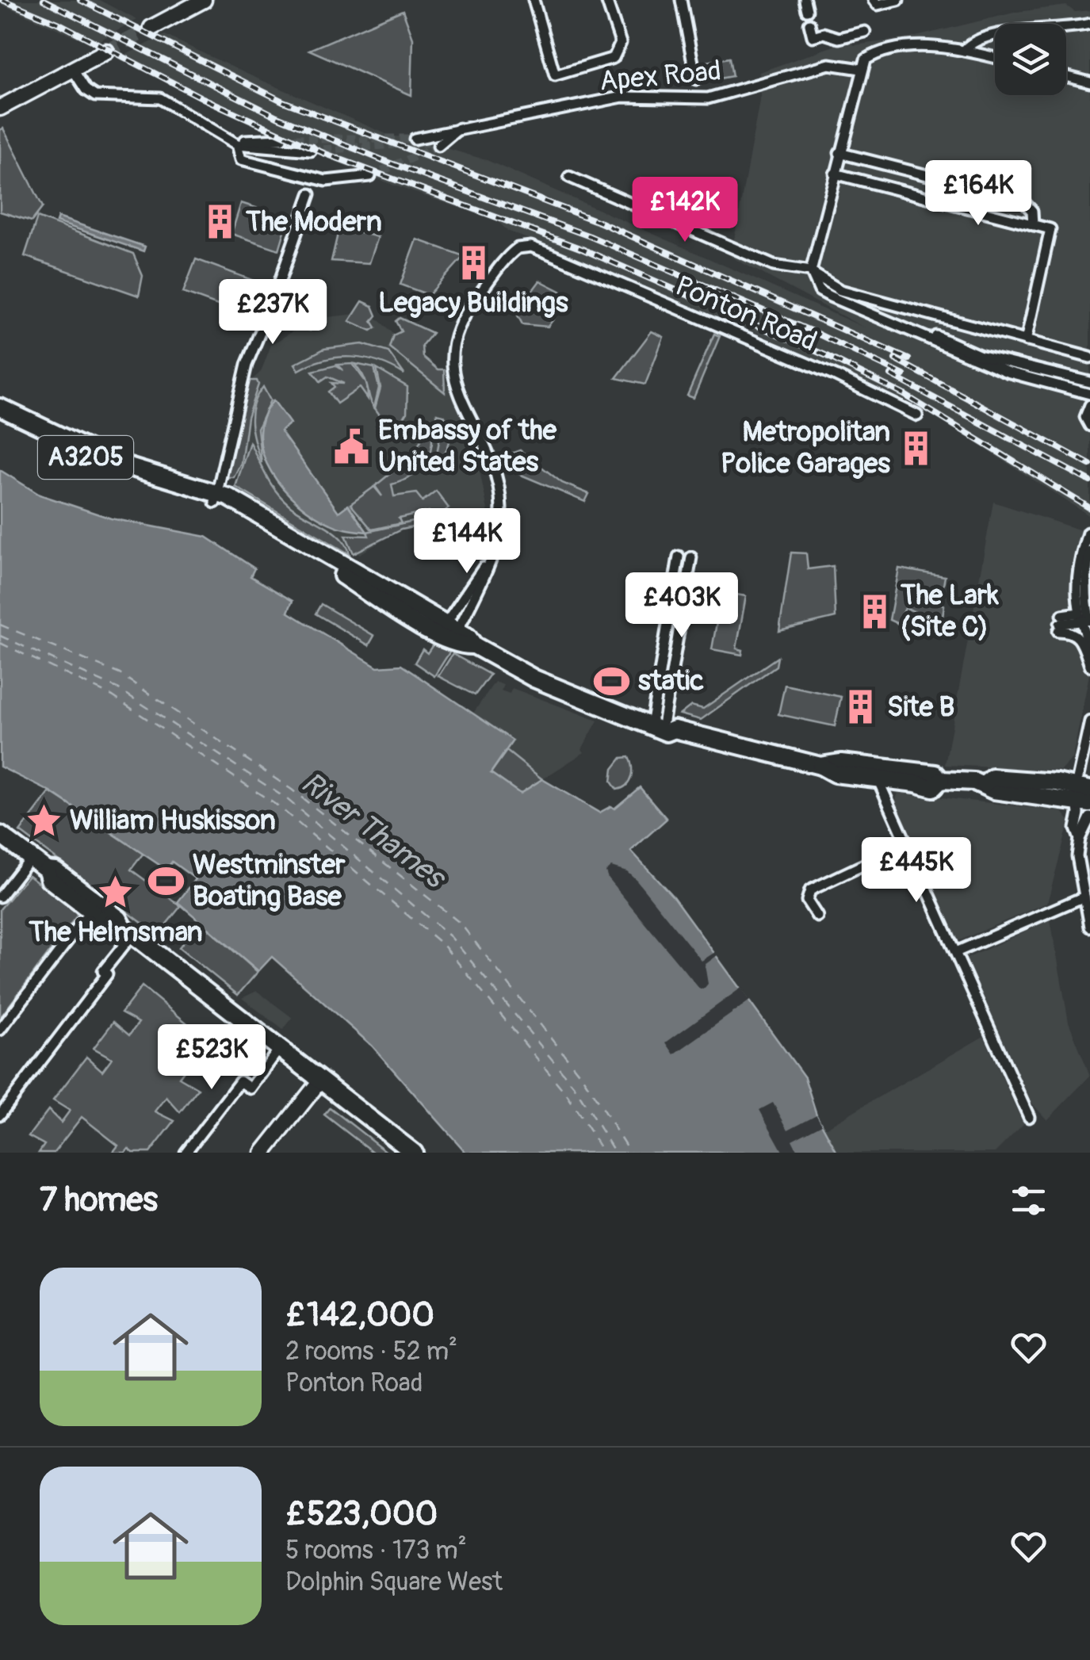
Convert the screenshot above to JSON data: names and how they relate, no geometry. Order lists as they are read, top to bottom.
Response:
{
  "streets": {
    "highway": ["A3205"],
    "street": ["Apex Road", "Ponton Road"]
  },
  "crossings": [
    ["Ponton Road", "A3205"]
  ],
  "water": ["River Thames"],
  "places": {
    "building": [
      "The Modern",
      "Legacy Buildings",
      "Metropolitan Police Garages",
      "The Lark (Site C)",
      "Site B"
    ],
    "public building": ["Embassy of the United States"],
    "sports": ["static", "Westminster Boating Base"],
    "place": ["William Huskisson", "The Helmsman"]
  },
  "page": {
    "price": [
      "£164K",
      "£142K",
      "£237K",
      "£144K",
      "£403K",
      "£445K",
      "£523K"
    ],
    "heading": "7 homes",
    "list": [
      {
        "name": "£142,000",
        "note": "2 rooms · 52 m² · Ponton Road"
      },
      {
        "name": "£523,000",
        "note": "5 rooms · 173 m² · Dolphin Square West"
      }
    ]
  }
}
